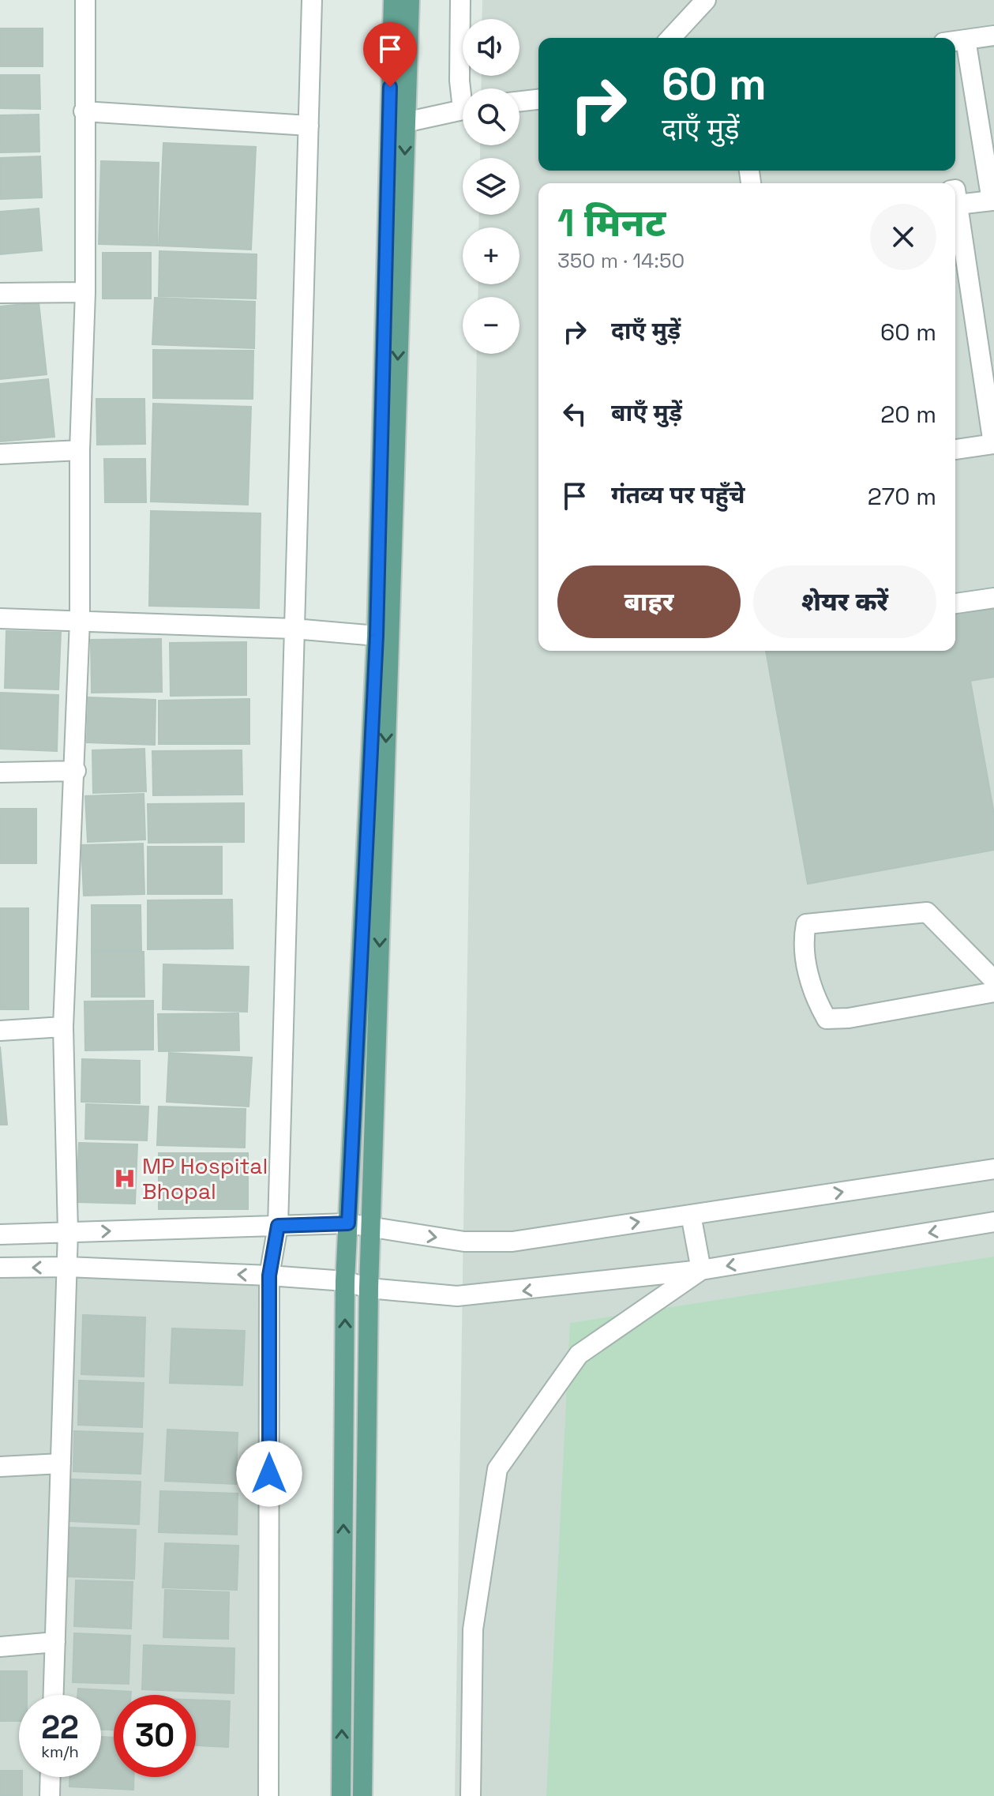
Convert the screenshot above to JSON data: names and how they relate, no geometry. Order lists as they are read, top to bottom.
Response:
{
  "places": {
    "hospital": ["MP Hospital Bhopal"]
  },
  "page": {
    "map_buttons": ["+", "−"],
    "turn": ["60 m", "दाएँ मुड़ें"],
    "heading": ["1 मिनट", "350 m · 14:50"],
    "list": [
      {
        "name": "दाएँ मुड़ें",
        "value": "60 m"
      },
      {
        "name": "बाएँ मुड़ें",
        "value": "20 m"
      },
      {
        "name": "गंतव्य पर पहुँचे",
        "value": "270 m"
      }
    ],
    "buttons": ["बाहर", "शेयर करें"],
    "speed": "22 km/h",
    "limit": "30"
  }
}
